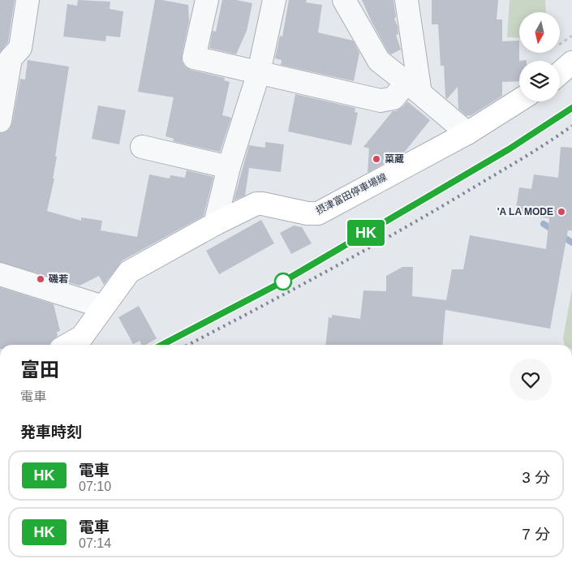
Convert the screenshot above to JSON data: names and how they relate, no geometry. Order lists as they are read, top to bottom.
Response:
{
  "streets": {
    "main road": ["摂津富田停車場線"]
  },
  "places": ["菜蔵", "'A LA MODE", "磯若"],
  "north": "bottom",
  "page": {
    "on_map": "HK",
    "heading": [
      ["富田", "電車"],
      "発車時刻"
    ],
    "list": [
      {
        "mark": "HK",
        "name": "電車",
        "note": "07:10",
        "value": "3 分"
      },
      {
        "mark": "HK",
        "name": "電車",
        "note": "07:14",
        "value": "7 分"
      }
    ]
  }
}
